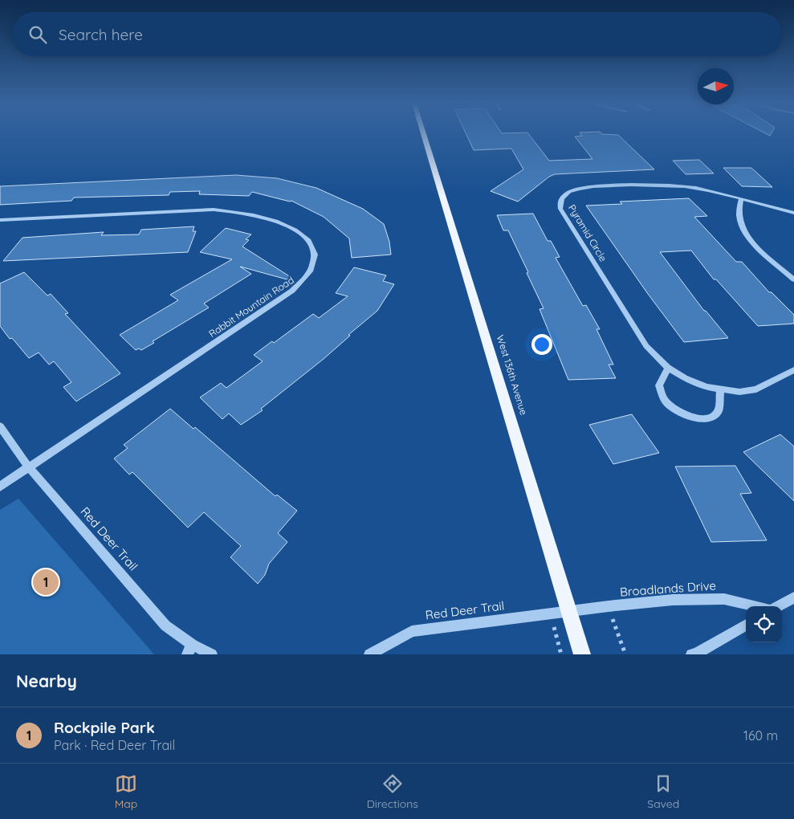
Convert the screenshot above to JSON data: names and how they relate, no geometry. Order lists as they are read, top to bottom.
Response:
{
  "streets": {
    "main road": ["West 136th Avenue"],
    "street": [
      "Pyramid Circle",
      "Rabbit Mountain Road",
      "Red Deer Trail",
      "Broadlands Drive"
    ]
  },
  "crossings": [
    ["Rabbit Mountain Road", "Red Deer Trail"],
    ["West 136th Avenue", "Red Deer Trail"],
    ["West 136th Avenue", "Broadlands Drive"],
    ["Red Deer Trail", "Broadlands Drive"]
  ],
  "north": "right",
  "page": {
    "search": "Search here",
    "pins": "1",
    "heading": "Nearby",
    "list": [
      {
        "mark": "1",
        "name": "Rockpile Park",
        "note": "Park · Red Deer Trail",
        "value": "160 m"
      }
    ],
    "nav": ["Map", "Directions", "Saved"]
  }
}
